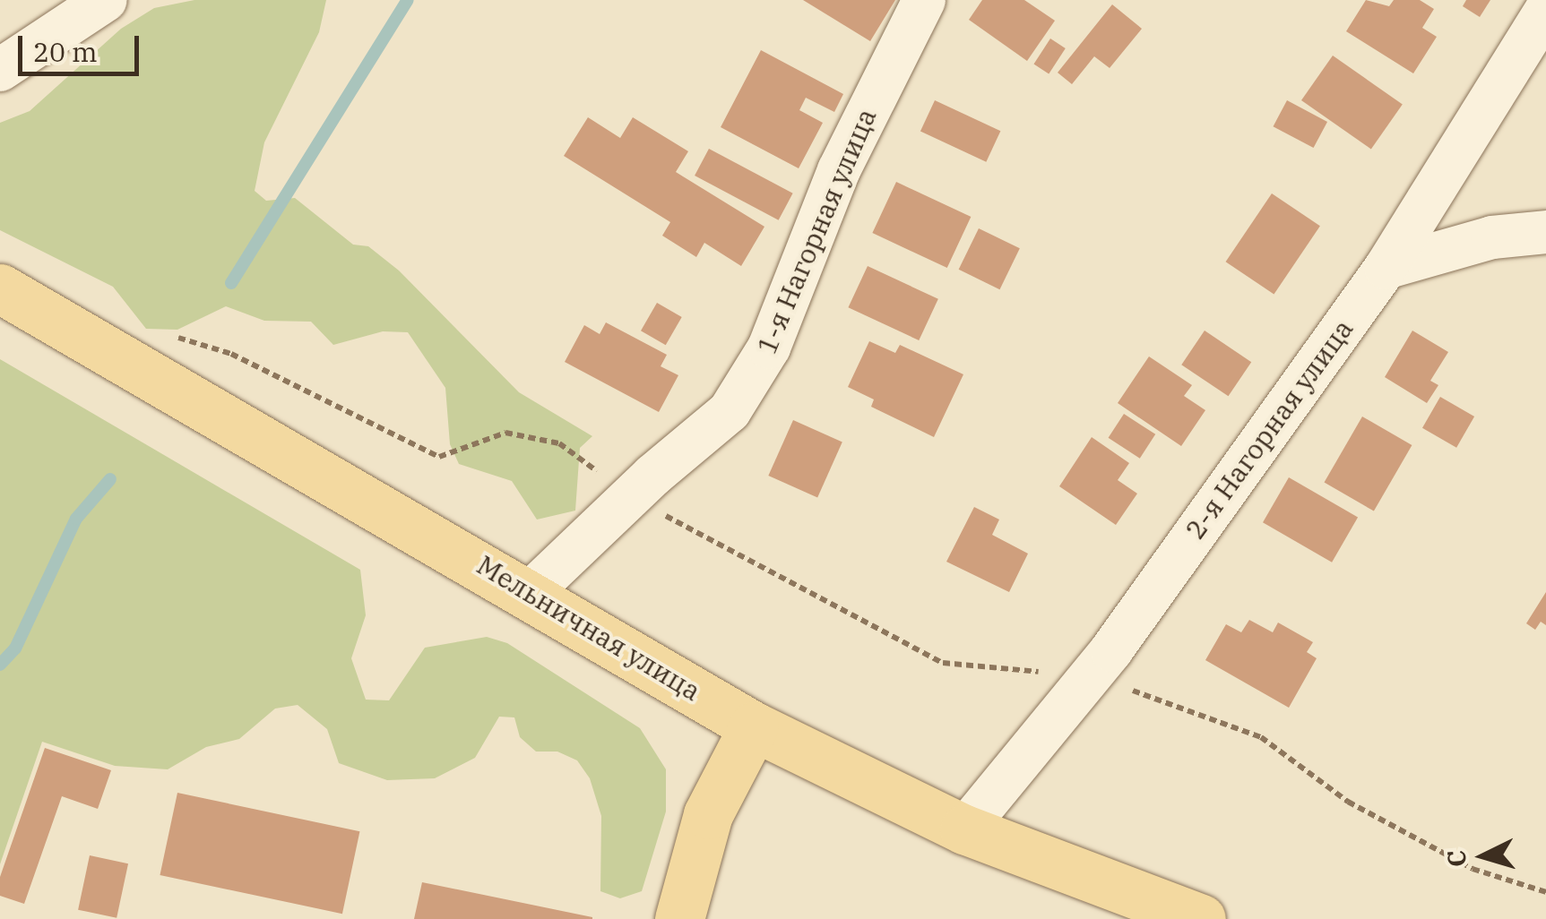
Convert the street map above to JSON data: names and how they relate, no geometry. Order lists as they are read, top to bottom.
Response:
{
  "streets": {
    "main road": ["Мельничная улица"],
    "street": ["1-я Нагорная улица", "2-я Нагорная улица"]
  },
  "crossings": [
    ["1-я Нагорная улица", "Мельничная улица"],
    ["2-я Нагорная улица", "Мельничная улица"]
  ],
  "scale_bar": "20 m",
  "north": "left"
}
